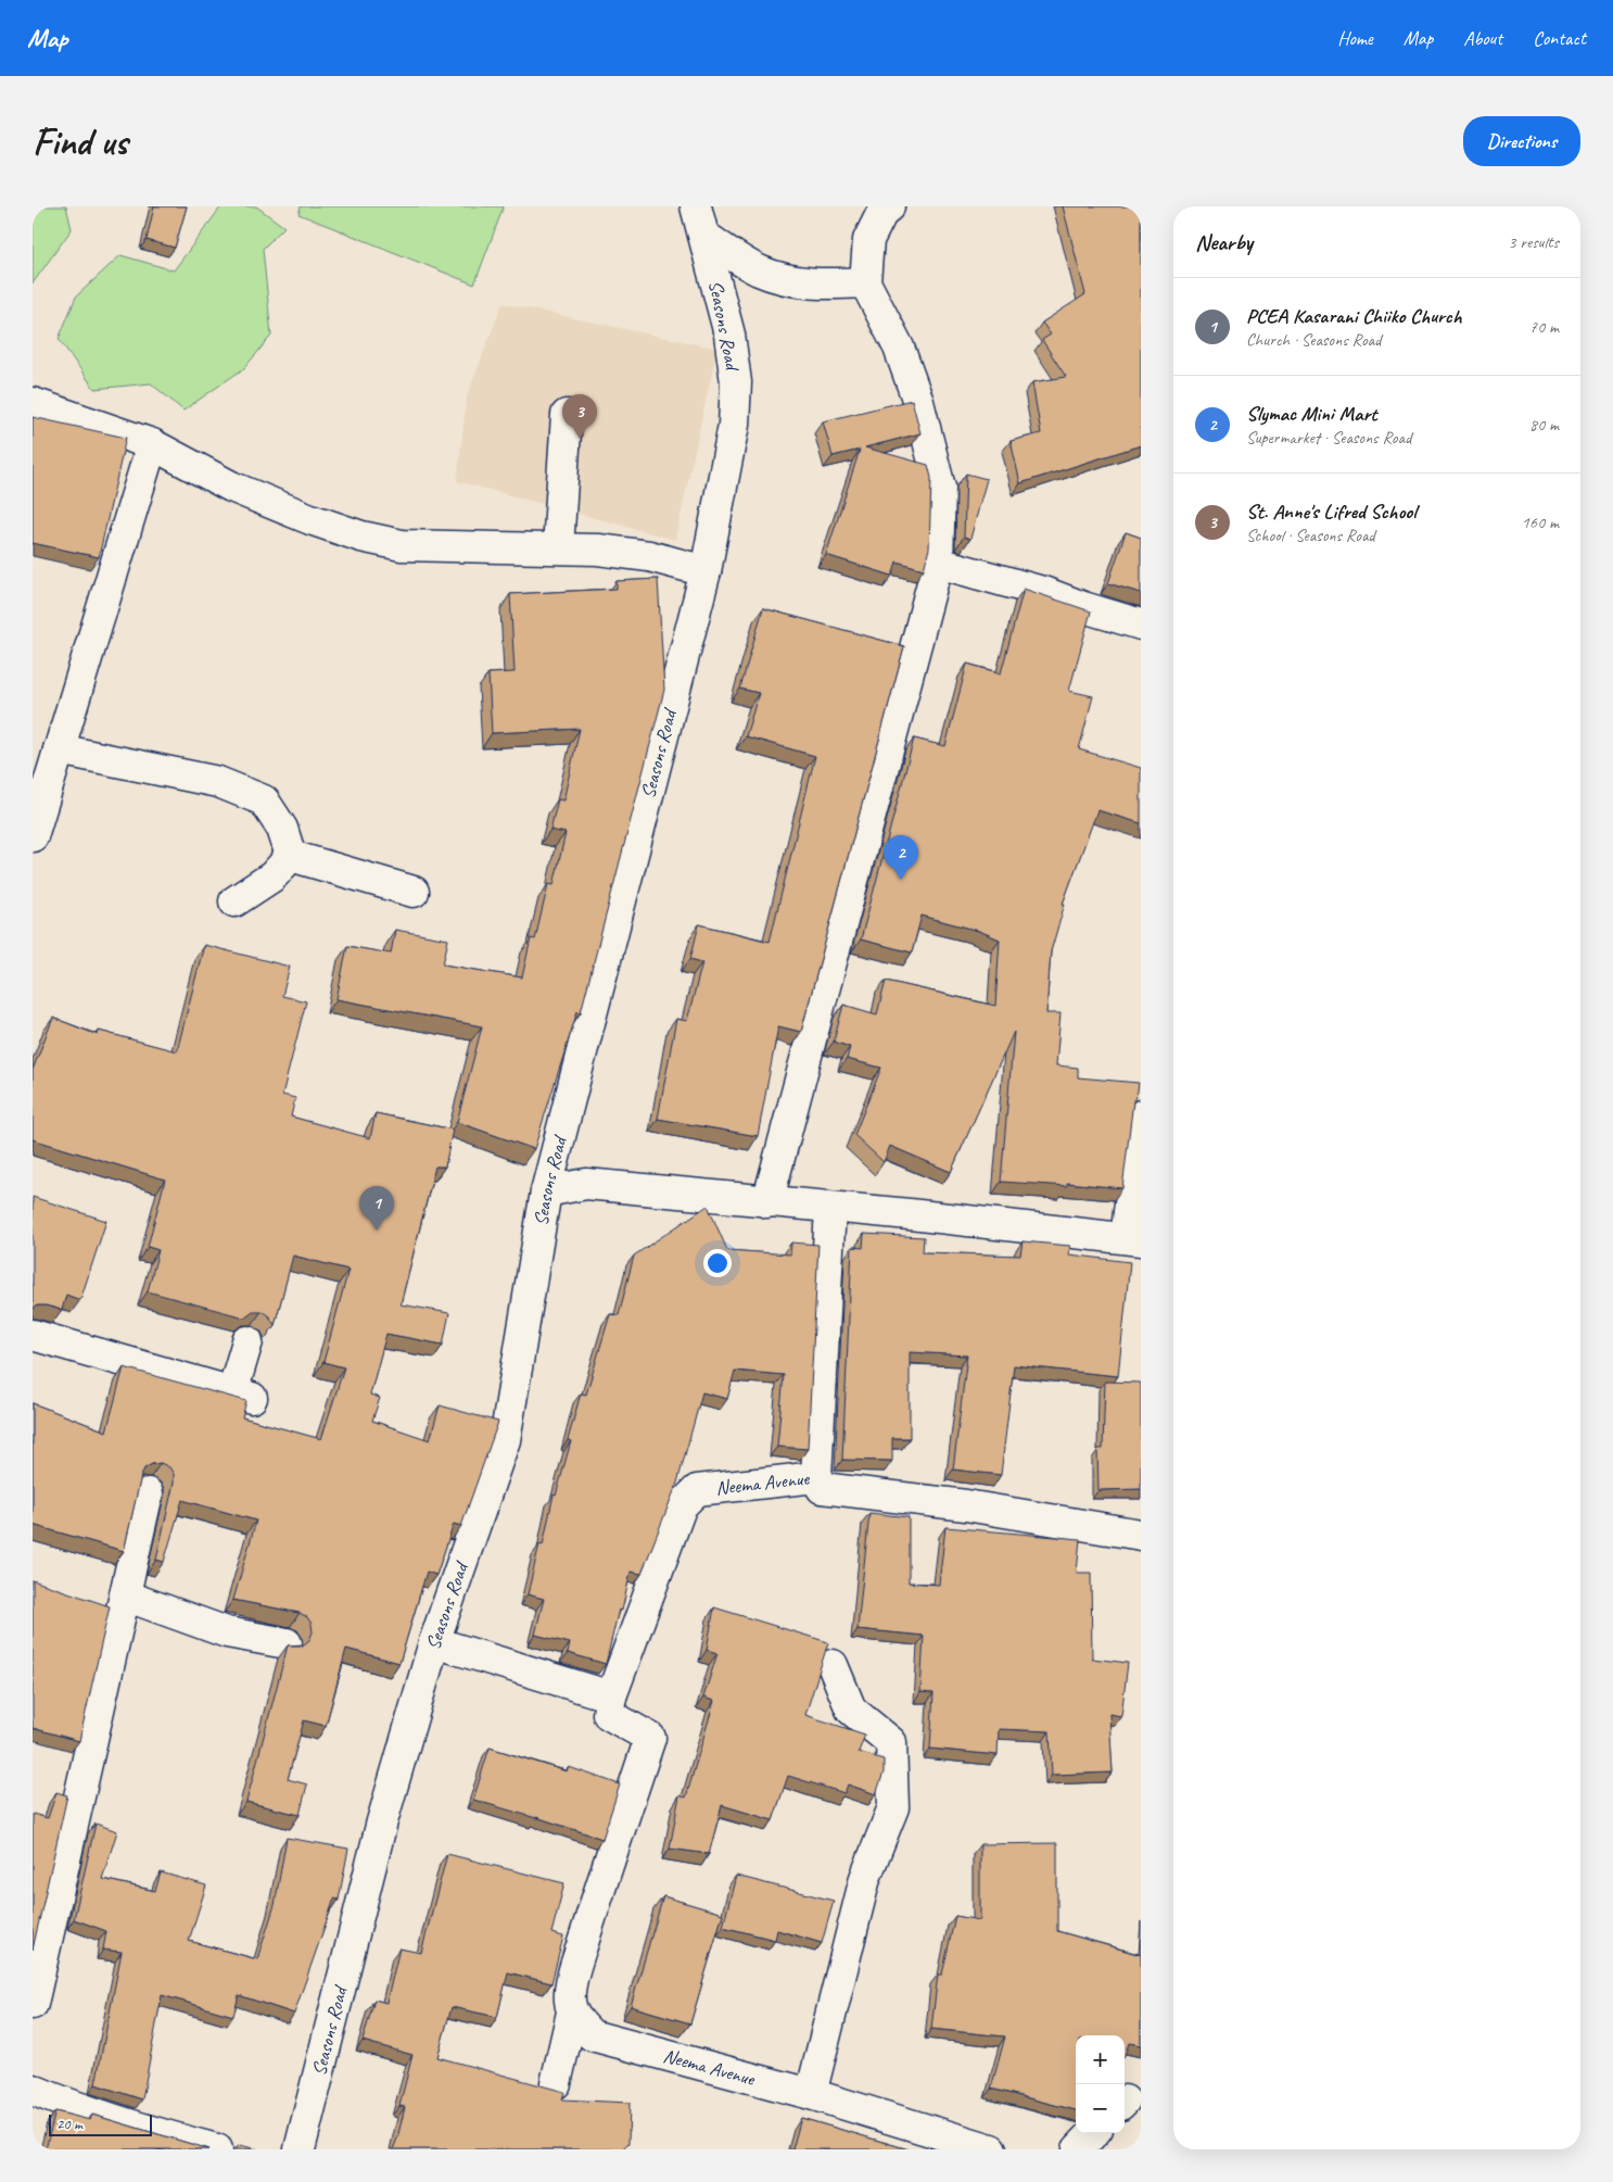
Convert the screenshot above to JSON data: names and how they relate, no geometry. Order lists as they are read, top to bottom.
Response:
{
  "streets": {
    "street": ["Seasons Road", "Neema Avenue"]
  },
  "scale_bar": "20 m",
  "page": {
    "header": "Map",
    "nav": [
      "Home",
      "Map",
      "About",
      "Contact"
    ],
    "buttons": "Directions",
    "title": "Find us",
    "heading": ["Nearby", "3 results"],
    "list": [
      {
        "mark": "1",
        "name": "PCEA Kasarani Chiiko Church",
        "note": "Church · Seasons Road",
        "value": "70 m"
      },
      {
        "mark": "2",
        "name": "Slymac Mini Mart",
        "note": "Supermarket · Seasons Road",
        "value": "80 m"
      },
      {
        "mark": "3",
        "name": "St. Anne's Lifred School",
        "note": "School · Seasons Road",
        "value": "160 m"
      }
    ],
    "pins": ["3", "2", "1"],
    "map_buttons": ["+", "−"],
    "scale": "20 m"
  }
}
